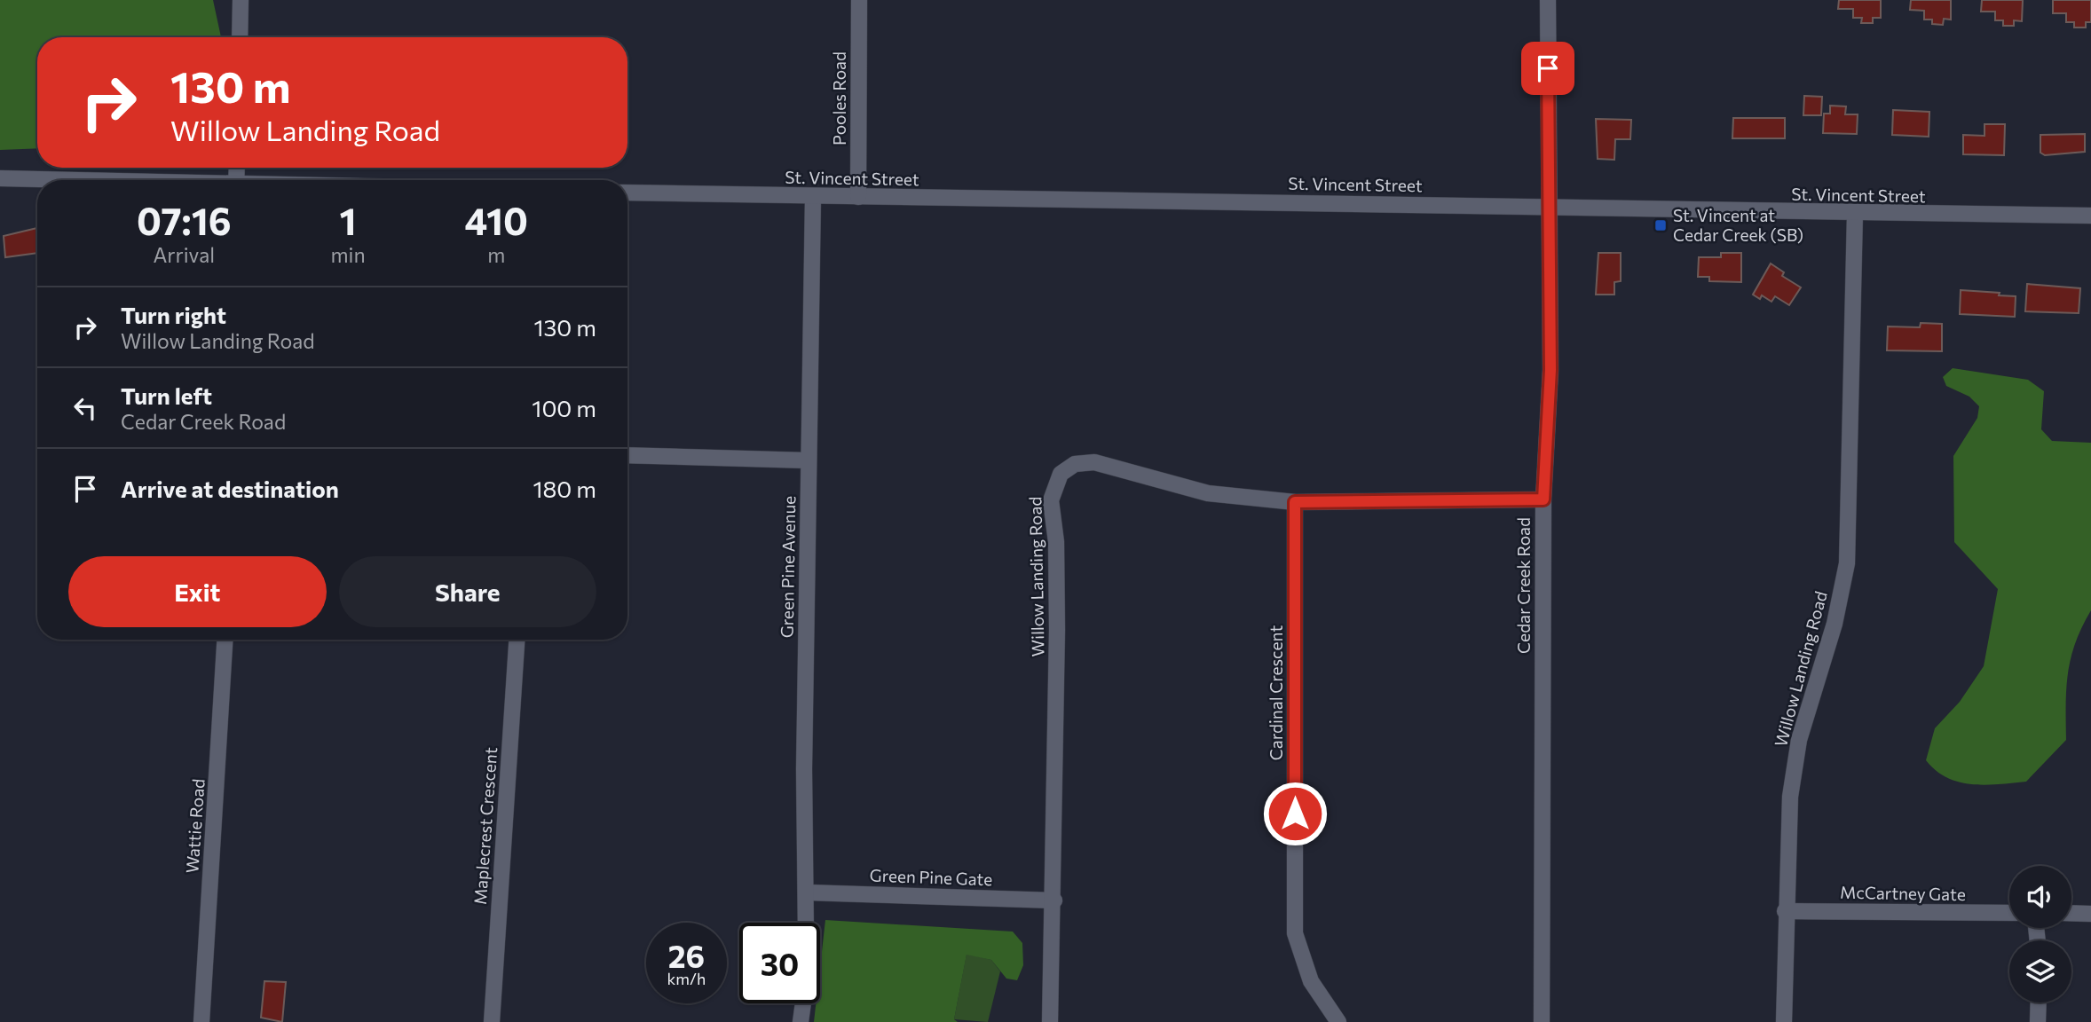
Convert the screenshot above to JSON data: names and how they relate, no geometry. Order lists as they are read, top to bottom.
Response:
{
  "streets": {
    "street": [
      "Pooles Road",
      "St. Vincent Street",
      "Green Pine Avenue",
      "Willow Landing Road",
      "Cedar Creek Road",
      "Cardinal Crescent",
      "Wattie Road",
      "Maplecrest Crescent",
      "Green Pine Gate",
      "McCartney Gate"
    ]
  },
  "crossings": [
    ["Pooles Road", "St. Vincent Street"],
    ["St. Vincent Street", "Green Pine Avenue"],
    ["St. Vincent Street", "Willow Landing Road"],
    ["St. Vincent Street", "Cedar Creek Road"],
    ["Green Pine Avenue", "Green Pine Gate"],
    ["Willow Landing Road", "Cedar Creek Road"],
    ["Willow Landing Road", "Cardinal Crescent"],
    ["Willow Landing Road", "Green Pine Gate"],
    ["Willow Landing Road", "McCartney Gate"]
  ],
  "places": {
    "transit": ["St. Vincent at Cedar Creek (SB)"]
  },
  "page": {
    "turn": ["130 m", "Willow Landing Road"],
    "eta": [
      "07:16",
      "Arrival",
      "1",
      "min",
      "410",
      "m"
    ],
    "list": [
      {
        "name": "Turn right",
        "note": "Willow Landing Road",
        "value": "130 m"
      },
      {
        "name": "Turn left",
        "note": "Cedar Creek Road",
        "value": "100 m"
      },
      {
        "name": "Arrive at destination",
        "value": "180 m"
      }
    ],
    "buttons": ["Exit", "Share"],
    "speed": "26 km/h",
    "limit": "30"
  }
}
